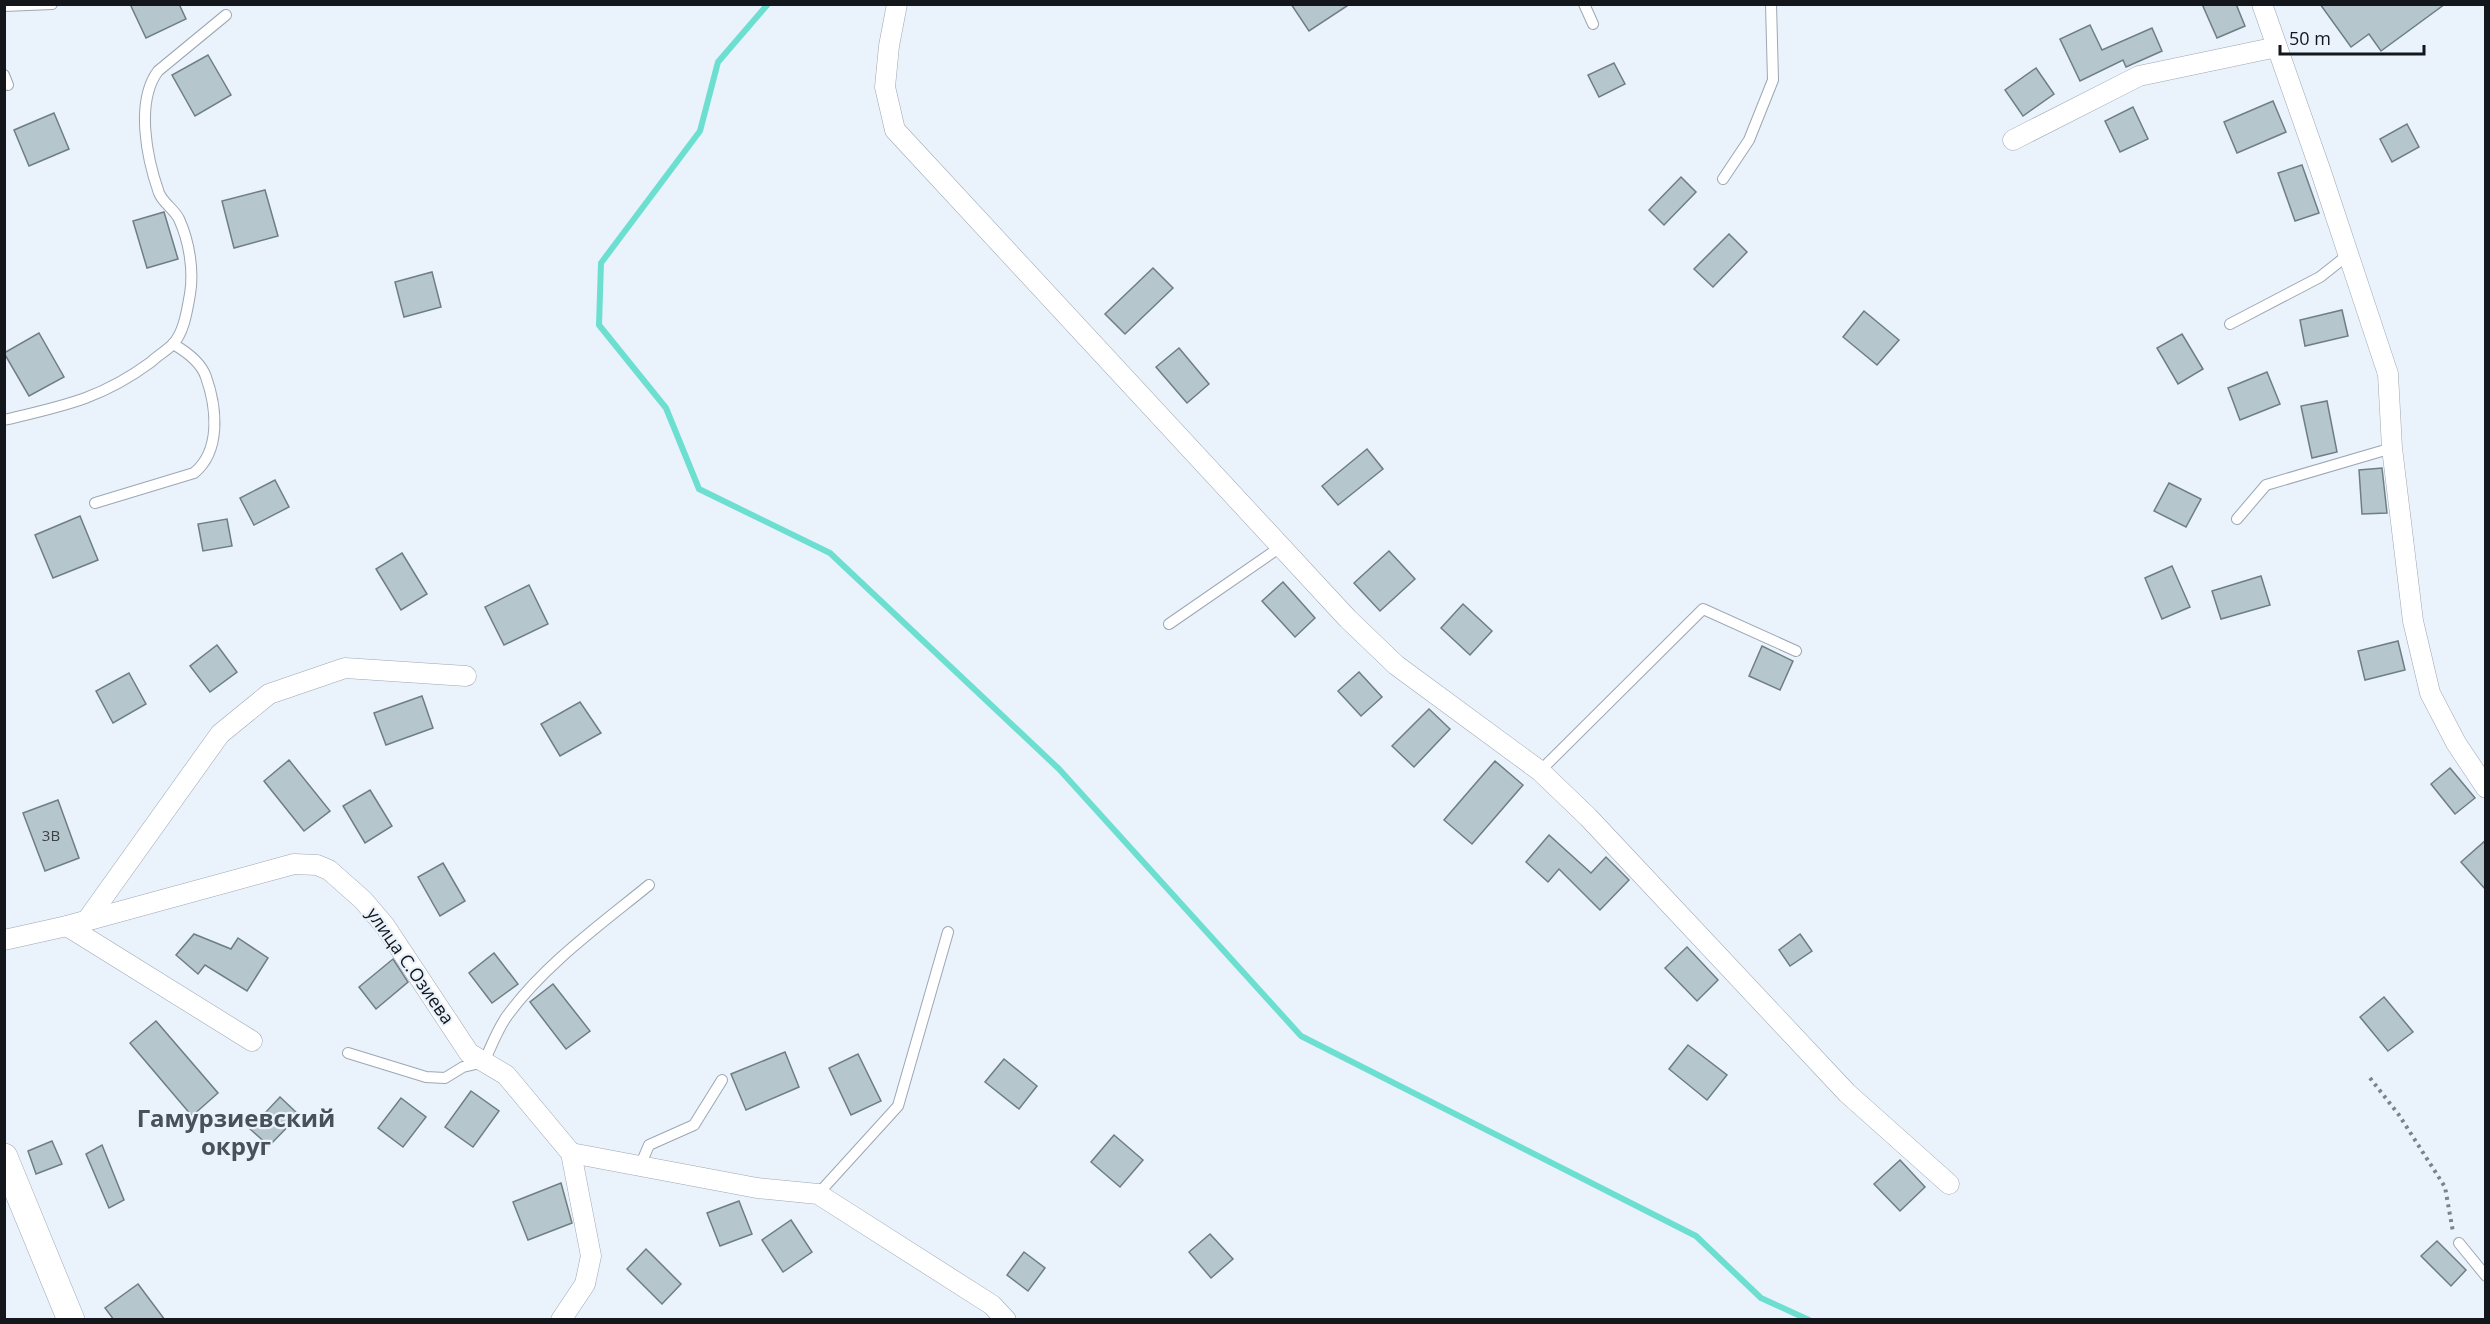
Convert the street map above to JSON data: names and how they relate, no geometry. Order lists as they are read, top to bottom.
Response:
{
  "streets": {
    "street": ["улица С.Озиева"]
  },
  "districts": ["Гамурзиевский округ"],
  "house_numbers": ["3В"],
  "scale_bar": "50 m"
}
